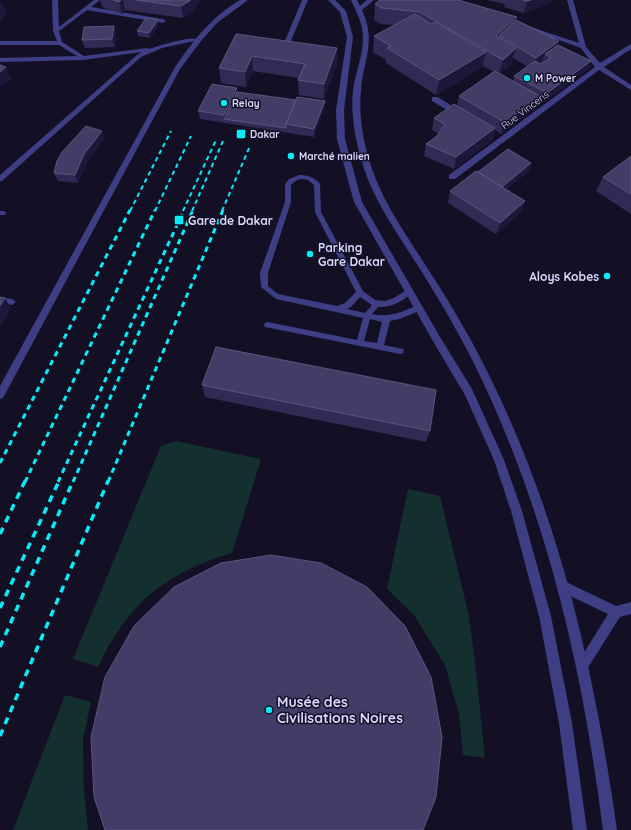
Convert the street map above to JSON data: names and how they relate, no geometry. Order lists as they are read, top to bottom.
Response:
{
  "streets": {
    "street": ["Rue Vincens"]
  },
  "places": {
    "other": [
      "M Power",
      "Relay",
      "Marché malien",
      "Parking Gare Dakar",
      "Aloys Kobes",
      "Musée des Civilisations Noires"
    ],
    "transit": ["Dakar", "Gare de Dakar"]
  }
}
